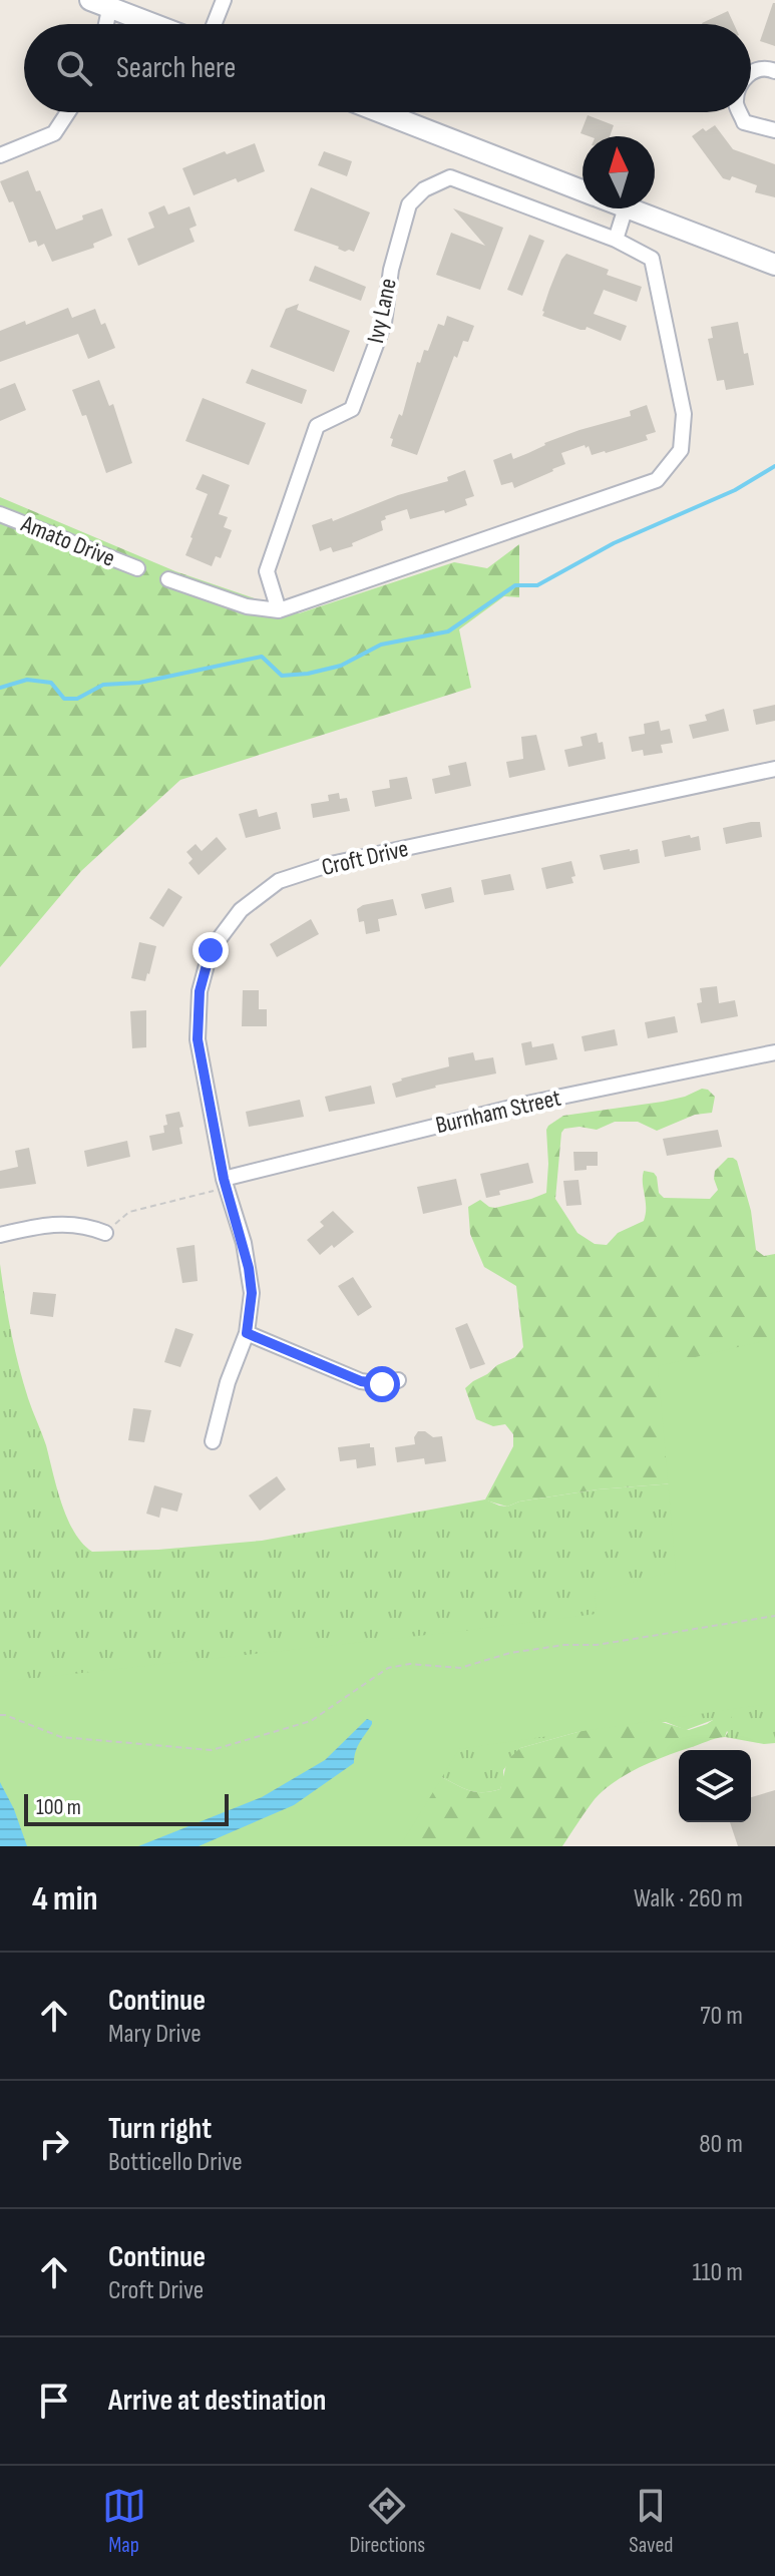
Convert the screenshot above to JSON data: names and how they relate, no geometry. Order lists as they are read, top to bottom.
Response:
{
  "streets": {
    "street": [
      "Ivy Lane",
      "Amato Drive",
      "Croft Drive",
      "Burnham Street"
    ]
  },
  "crossings": [
    ["Croft Drive", "Burnham Street"]
  ],
  "scale_bar": "100 m",
  "north": "top",
  "page": {
    "search": "Search here",
    "scale": "100 m",
    "heading": ["4 min", "Walk · 260 m"],
    "list": [
      ["Continue", "Mary Drive", "70 m"],
      ["Turn right", "Botticello Drive", "80 m"],
      ["Continue", "Croft Drive", "110 m"],
      "Arrive at destination"
    ],
    "nav": ["Map", "Directions", "Saved"]
  }
}
